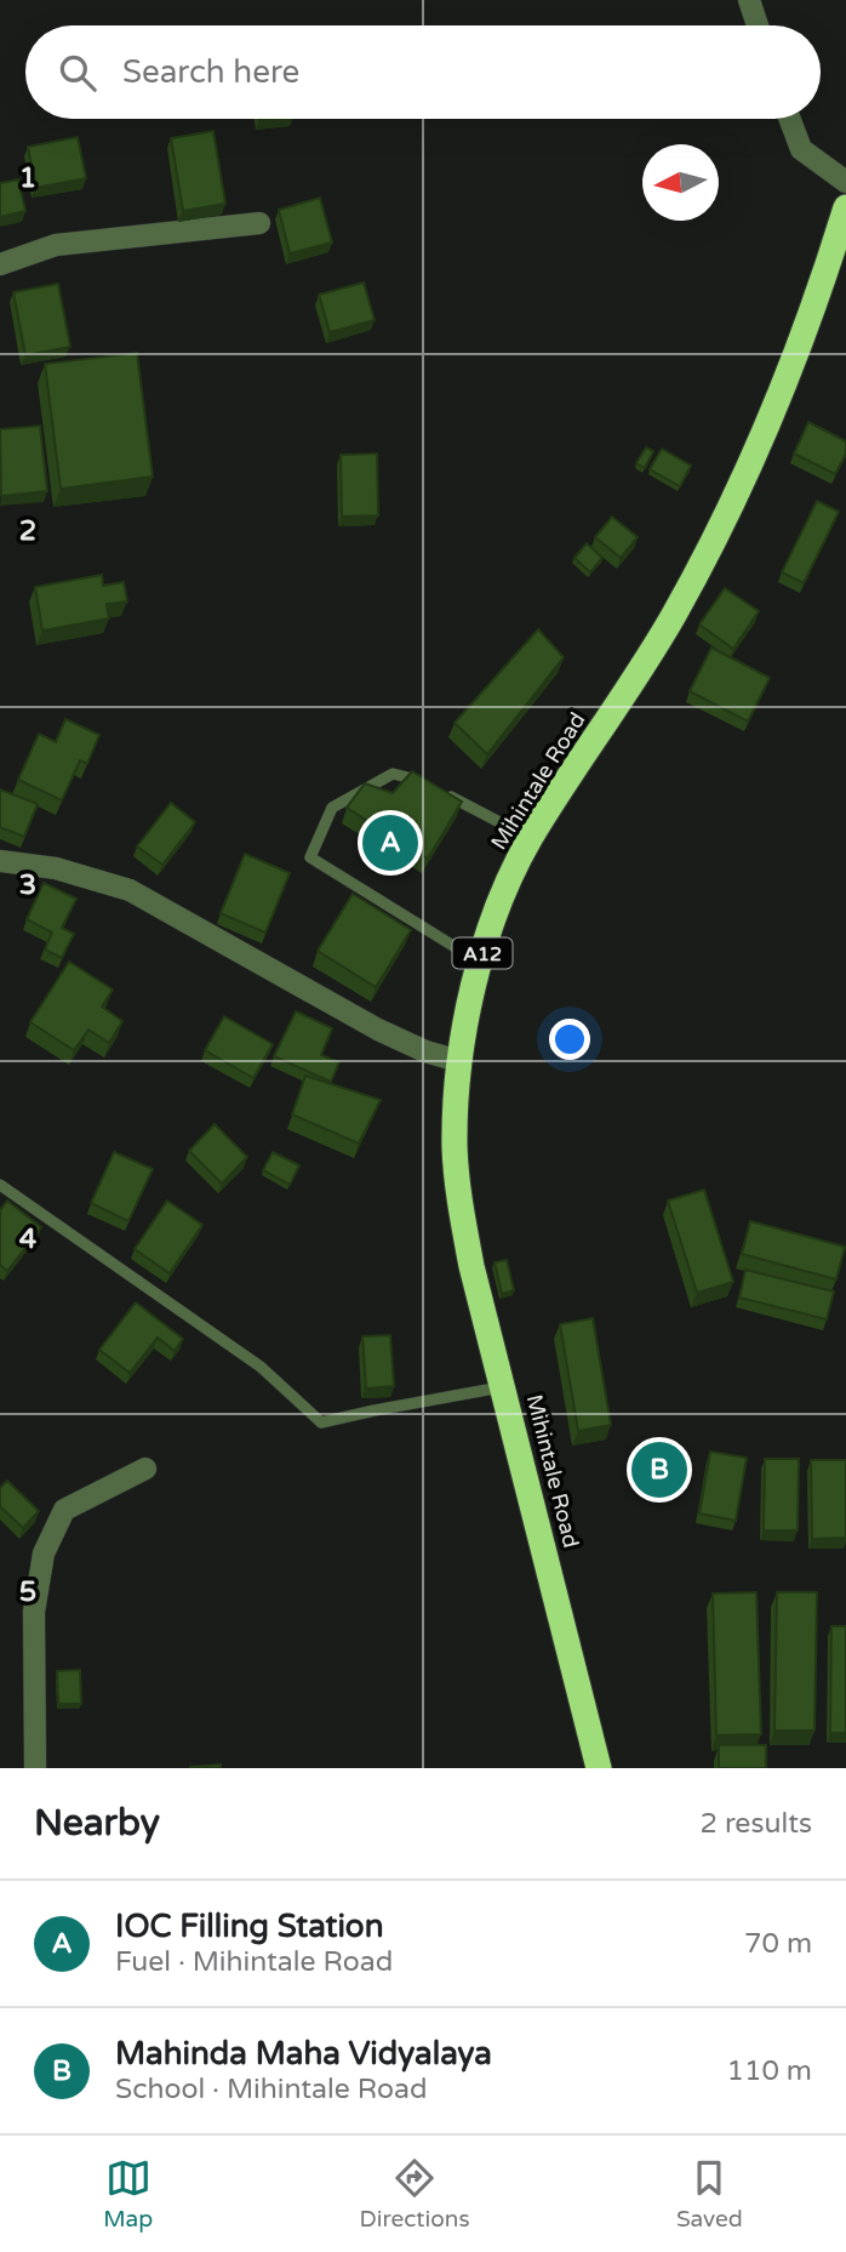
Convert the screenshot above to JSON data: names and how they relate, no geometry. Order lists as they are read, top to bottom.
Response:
{
  "streets": {
    "highway": ["Mihintale Road", "A12"]
  },
  "north": "left",
  "page": {
    "search": "Search here",
    "pins": ["A", "B"],
    "heading": ["Nearby", "2 results"],
    "list": [
      {
        "mark": "A",
        "name": "IOC Filling Station",
        "note": "Fuel · Mihintale Road",
        "value": "70 m"
      },
      {
        "mark": "B",
        "name": "Mahinda Maha Vidyalaya",
        "note": "School · Mihintale Road",
        "value": "110 m"
      }
    ],
    "nav": ["Map", "Directions", "Saved"]
  },
  "grid": {
    "rows": [
      "1",
      "2",
      "3",
      "4",
      "5"
    ]
  }
}
